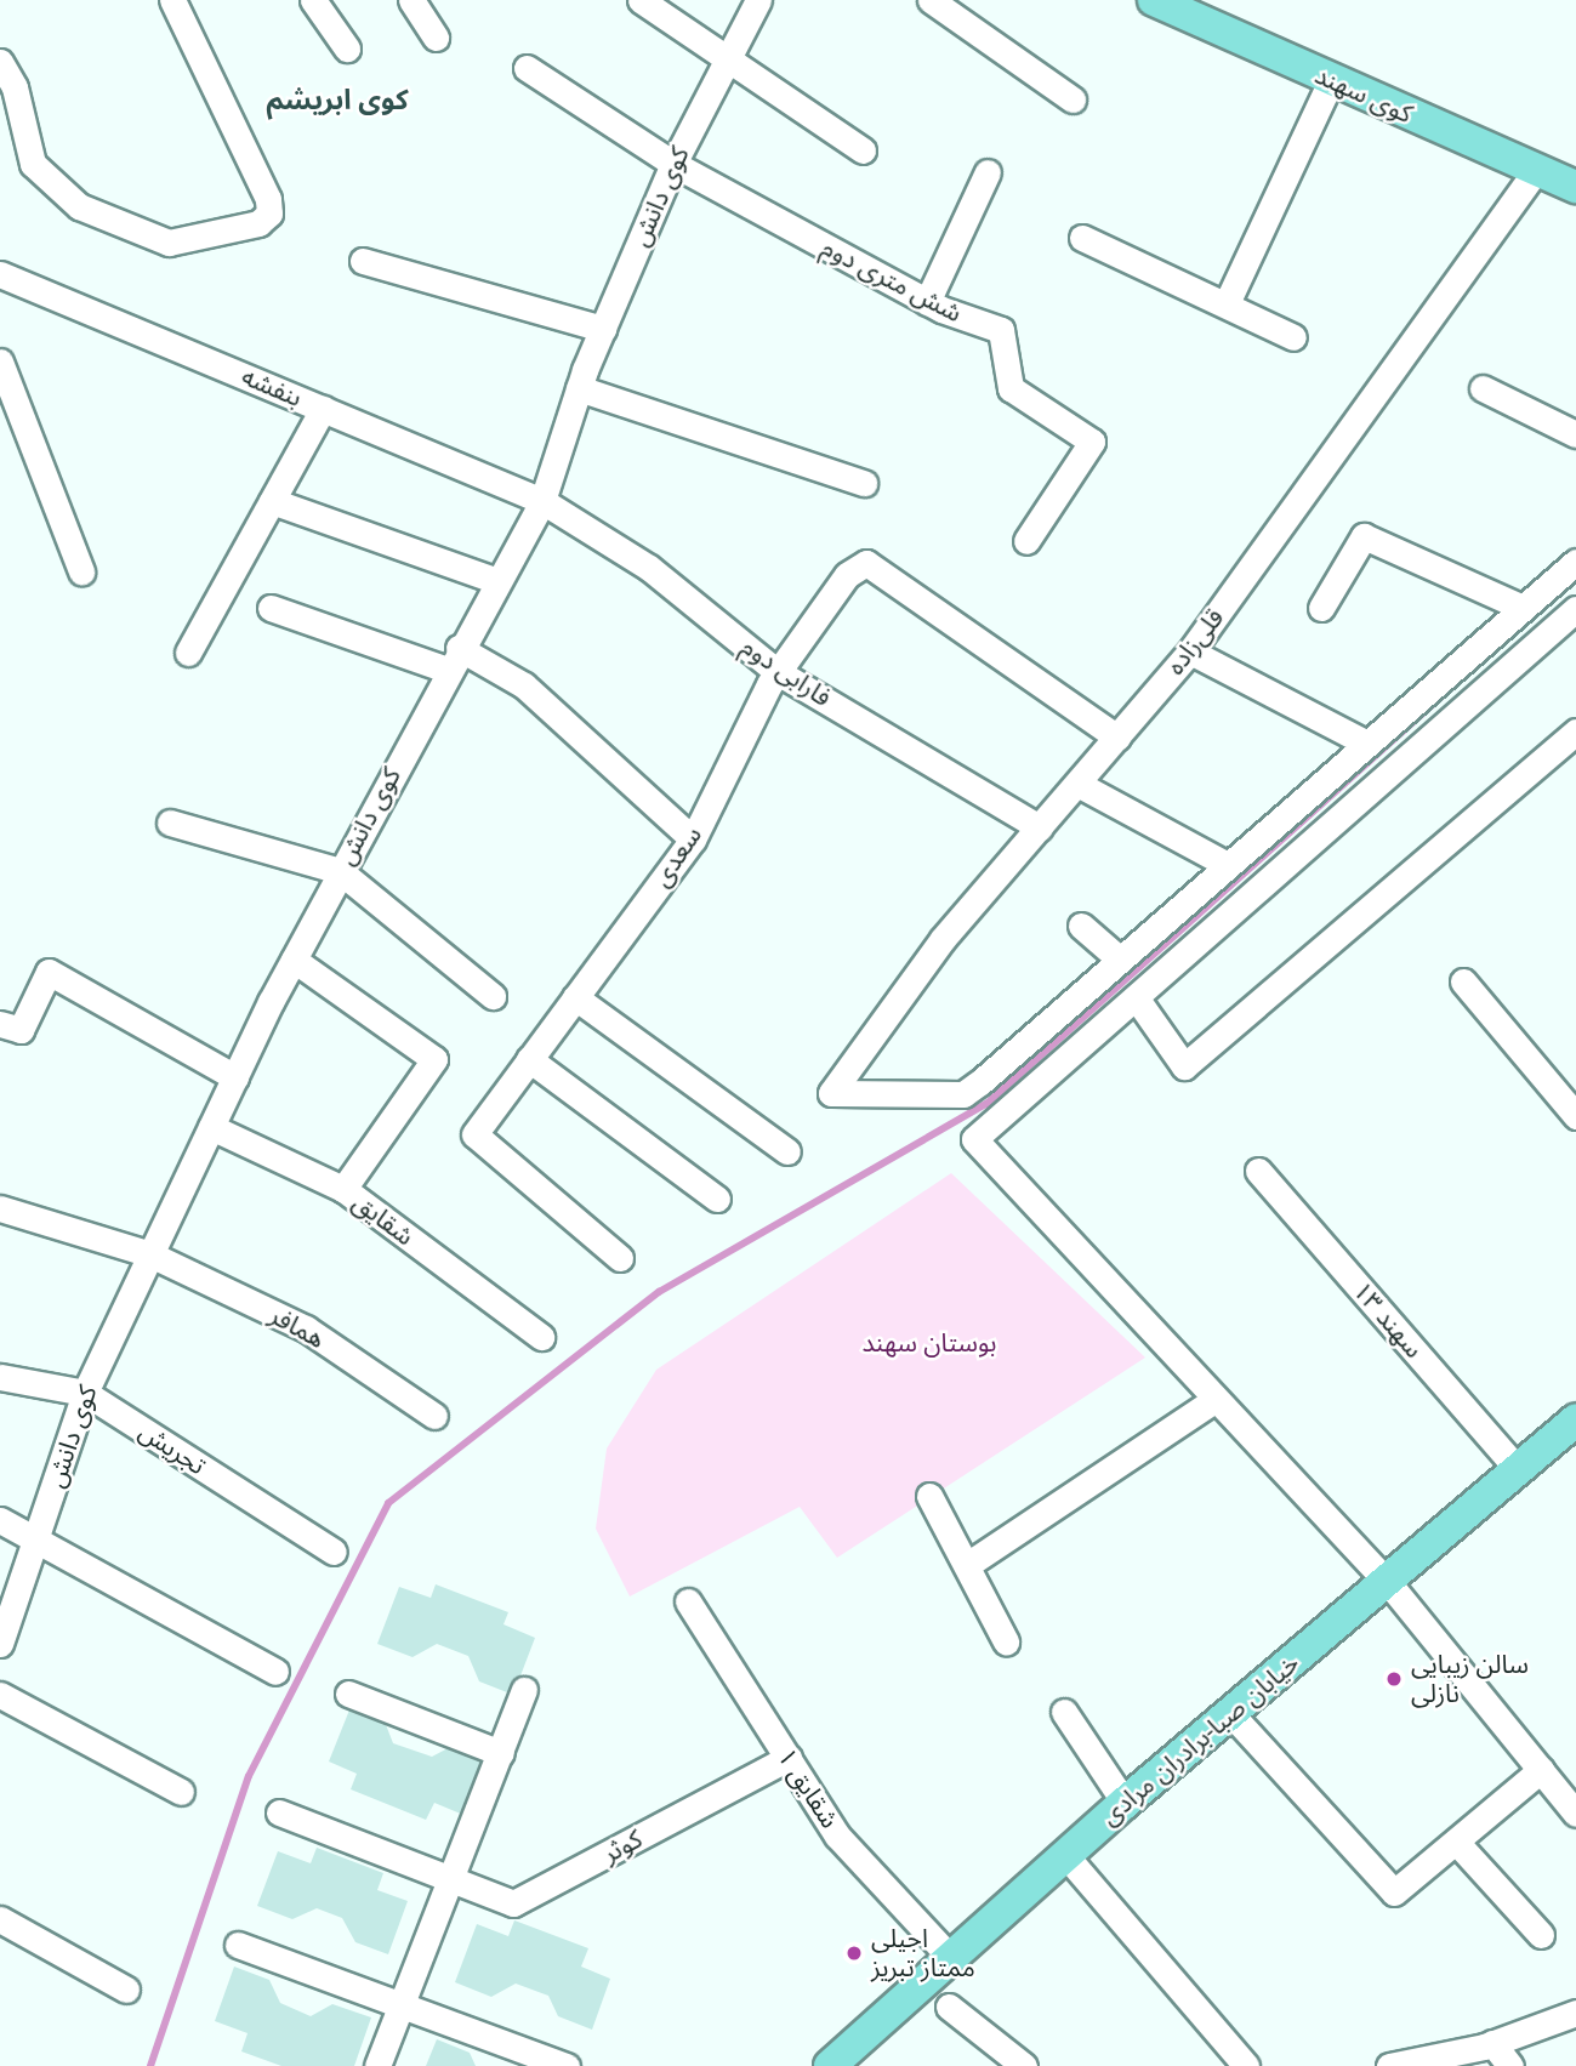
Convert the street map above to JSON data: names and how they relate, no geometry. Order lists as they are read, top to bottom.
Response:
{
  "streets": {
    "main road": ["کوی سهند", "خیابان صبا-برادران مرادی"],
    "street": [
      "کوی دانش",
      "شش متری دوم",
      "بنفشه",
      "قلی‌زاده",
      "فارابی دوم",
      "سعدی",
      "شقایق",
      "سهند ۱۳",
      "همافر",
      "تجریش",
      "شقایق ۱",
      "کوثر"
    ]
  },
  "crossings": [
    ["کوی سهند", "قلی‌زاده"],
    ["کوی دانش", "شش متری دوم"],
    ["کوی دانش", "بنفشه"],
    ["کوی دانش", "فارابی دوم"],
    ["کوی دانش", "شقایق"],
    ["کوی دانش", "همافر"],
    ["کوی دانش", "تجریش"],
    ["بنفشه", "فارابی دوم"],
    ["قلی‌زاده", "فارابی دوم"],
    ["قلی‌زاده", "سعدی"],
    ["فارابی دوم", "سعدی"],
    ["سهند ۱۳", "خیابان صبا-برادران مرادی"],
    ["خیابان صبا-برادران مرادی", "شقایق ۱"],
    ["شقایق ۱", "کوثر"]
  ],
  "districts": ["کوی ابریشم"],
  "parks": ["بوستان سهند"],
  "places": ["سالن زیبایی نازلی", "اجیلی ممتاز تبریز"]
}
